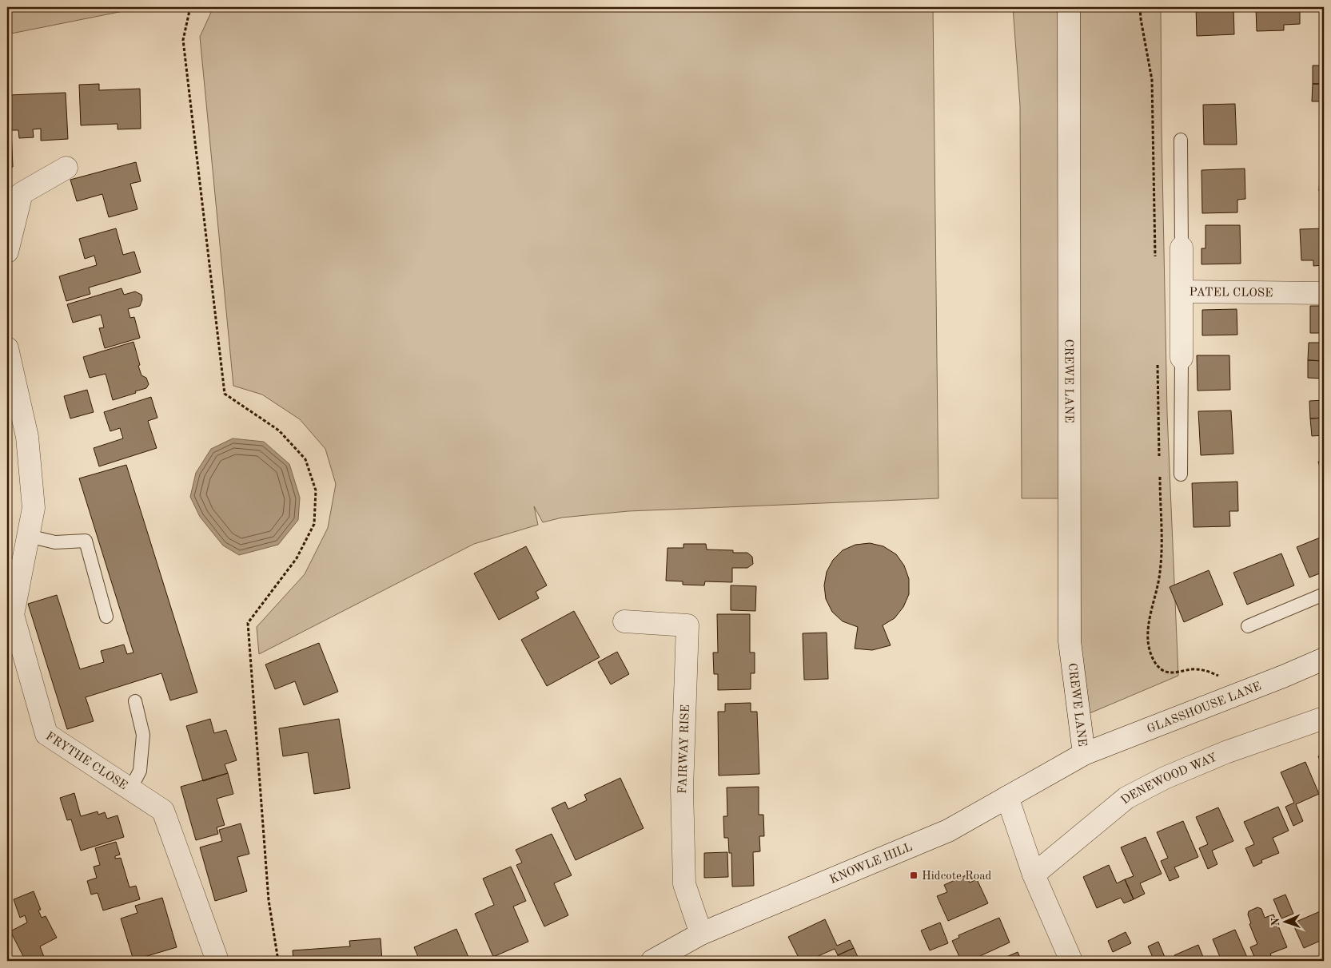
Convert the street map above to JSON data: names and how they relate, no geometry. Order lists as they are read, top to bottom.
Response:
{
  "streets": {
    "street": [
      "PATEL CLOSE",
      "CREWE LANE",
      "GLASSHOUSE LANE",
      "FAIRWAY RISE",
      "FRYTHE CLOSE",
      "DENEWOOD WAY",
      "KNOWLE HILL"
    ]
  },
  "crossings": [
    ["CREWE LANE", "GLASSHOUSE LANE"],
    ["CREWE LANE", "KNOWLE HILL"],
    ["GLASSHOUSE LANE", "KNOWLE HILL"],
    ["FAIRWAY RISE", "KNOWLE HILL"]
  ],
  "places": {
    "transit": ["Hidcote Road"]
  },
  "north": "left"
}
